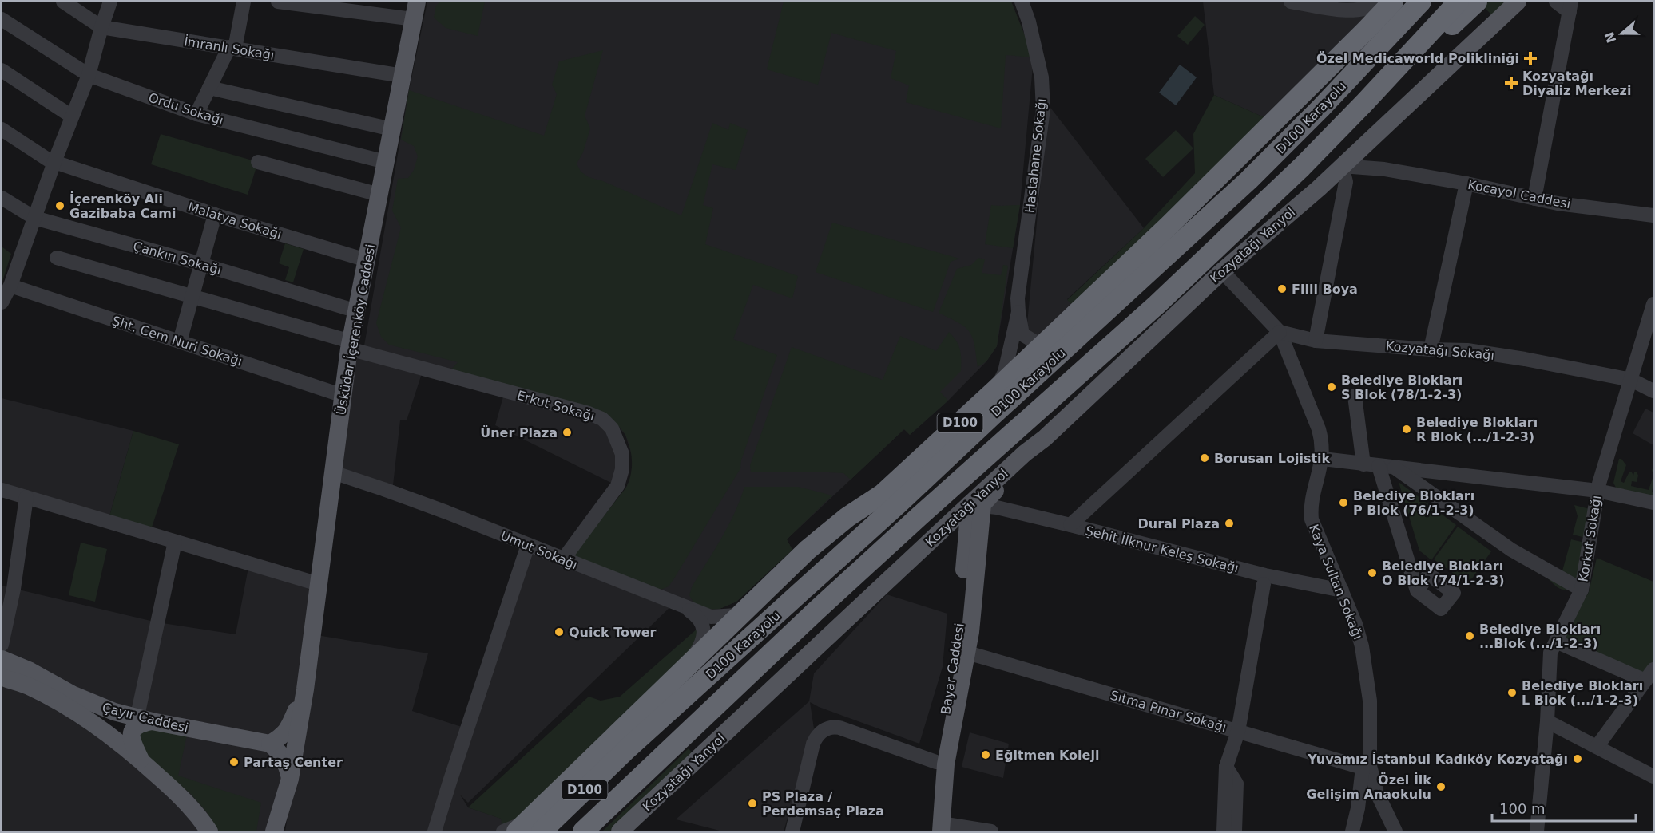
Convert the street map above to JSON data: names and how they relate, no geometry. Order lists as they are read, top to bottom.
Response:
{
  "streets": {
    "highway": ["D100 Karayolu", "D100"],
    "main road": [
      "Kozyatağı Yanyol",
      "Üsküdar İçerenköy Caddesi",
      "Bayar Caddesi",
      "Çayır Caddesi"
    ],
    "street": [
      "İmranlı Sokağı",
      "Ordu Sokağı",
      "Hastahane Sokağı",
      "Kocayol Caddesi",
      "Malatya Sokağı",
      "Çankırı Sokağı",
      "Şht. Cem Nuri Sokağı",
      "Kozyatağı Sokağı",
      "Erkut Sokağı",
      "Korkut Sokağı",
      "Şehit İlknur Keleş Sokağı",
      "Umut Sokağı",
      "Kaya Sultan Sokağı",
      "Sıtma Pınar Sokağı"
    ]
  },
  "crossings": [
    ["İmranlı Sokağı", "Üsküdar İçerenköy Caddesi"],
    ["Ordu Sokağı", "Üsküdar İçerenköy Caddesi"],
    ["D100 Karayolu", "D100"],
    ["Hastahane Sokağı", "D100"],
    ["Kocayol Caddesi", "Kozyatağı Yanyol"],
    ["Malatya Sokağı", "Üsküdar İçerenköy Caddesi"],
    ["Kozyatağı Yanyol", "Şehit İlknur Keleş Sokağı"],
    ["Kozyatağı Yanyol", "Kaya Sultan Sokağı"],
    ["Kozyatağı Yanyol", "Bayar Caddesi"],
    ["Çankırı Sokağı", "Üsküdar İçerenköy Caddesi"],
    ["Üsküdar İçerenköy Caddesi", "Şht. Cem Nuri Sokağı"],
    ["Üsküdar İçerenköy Caddesi", "Erkut Sokağı"],
    ["Üsküdar İçerenköy Caddesi", "Umut Sokağı"],
    ["Üsküdar İçerenköy Caddesi", "Çayır Caddesi"],
    ["Kozyatağı Sokağı", "Korkut Sokağı"],
    ["Kozyatağı Sokağı", "Kaya Sultan Sokağı"],
    ["Erkut Sokağı", "Umut Sokağı"],
    ["D100", "Umut Sokağı"],
    ["Şehit İlknur Keleş Sokağı", "Kaya Sultan Sokağı"],
    ["Şehit İlknur Keleş Sokağı", "Bayar Caddesi"],
    ["Kaya Sultan Sokağı", "Sıtma Pınar Sokağı"],
    ["Bayar Caddesi", "Sıtma Pınar Sokağı"]
  ],
  "places": {
    "health": ["Özel Medicaworld Polikliniği", "Kozyatağı Diyaliz Merkezi"],
    "other": [
      "İçerenköy Ali Gazibaba Cami",
      "Filli Boya",
      "Belediye Blokları S Blok (78/1-2-3)",
      "Belediye Blokları R Blok (.../1-2-3)",
      "Üner Plaza",
      "Borusan Lojistik",
      "Belediye Blokları P Blok (76/1-2-3)",
      "Dural Plaza",
      "Belediye Blokları O Blok (74/1-2-3)",
      "Quick Tower",
      "Belediye Blokları ...Blok (.../1-2-3)",
      "Belediye Blokları L Blok (.../1-2-3)",
      "Eğitmen Koleji",
      "Yuvamız İstanbul Kadıköy Kozyatağı",
      "Partaş Center",
      "Özel İlk Gelişim Anaokulu",
      "PS Plaza / Perdemsaç Plaza"
    ]
  },
  "scale_bar": "100 m",
  "north": "left"
}
